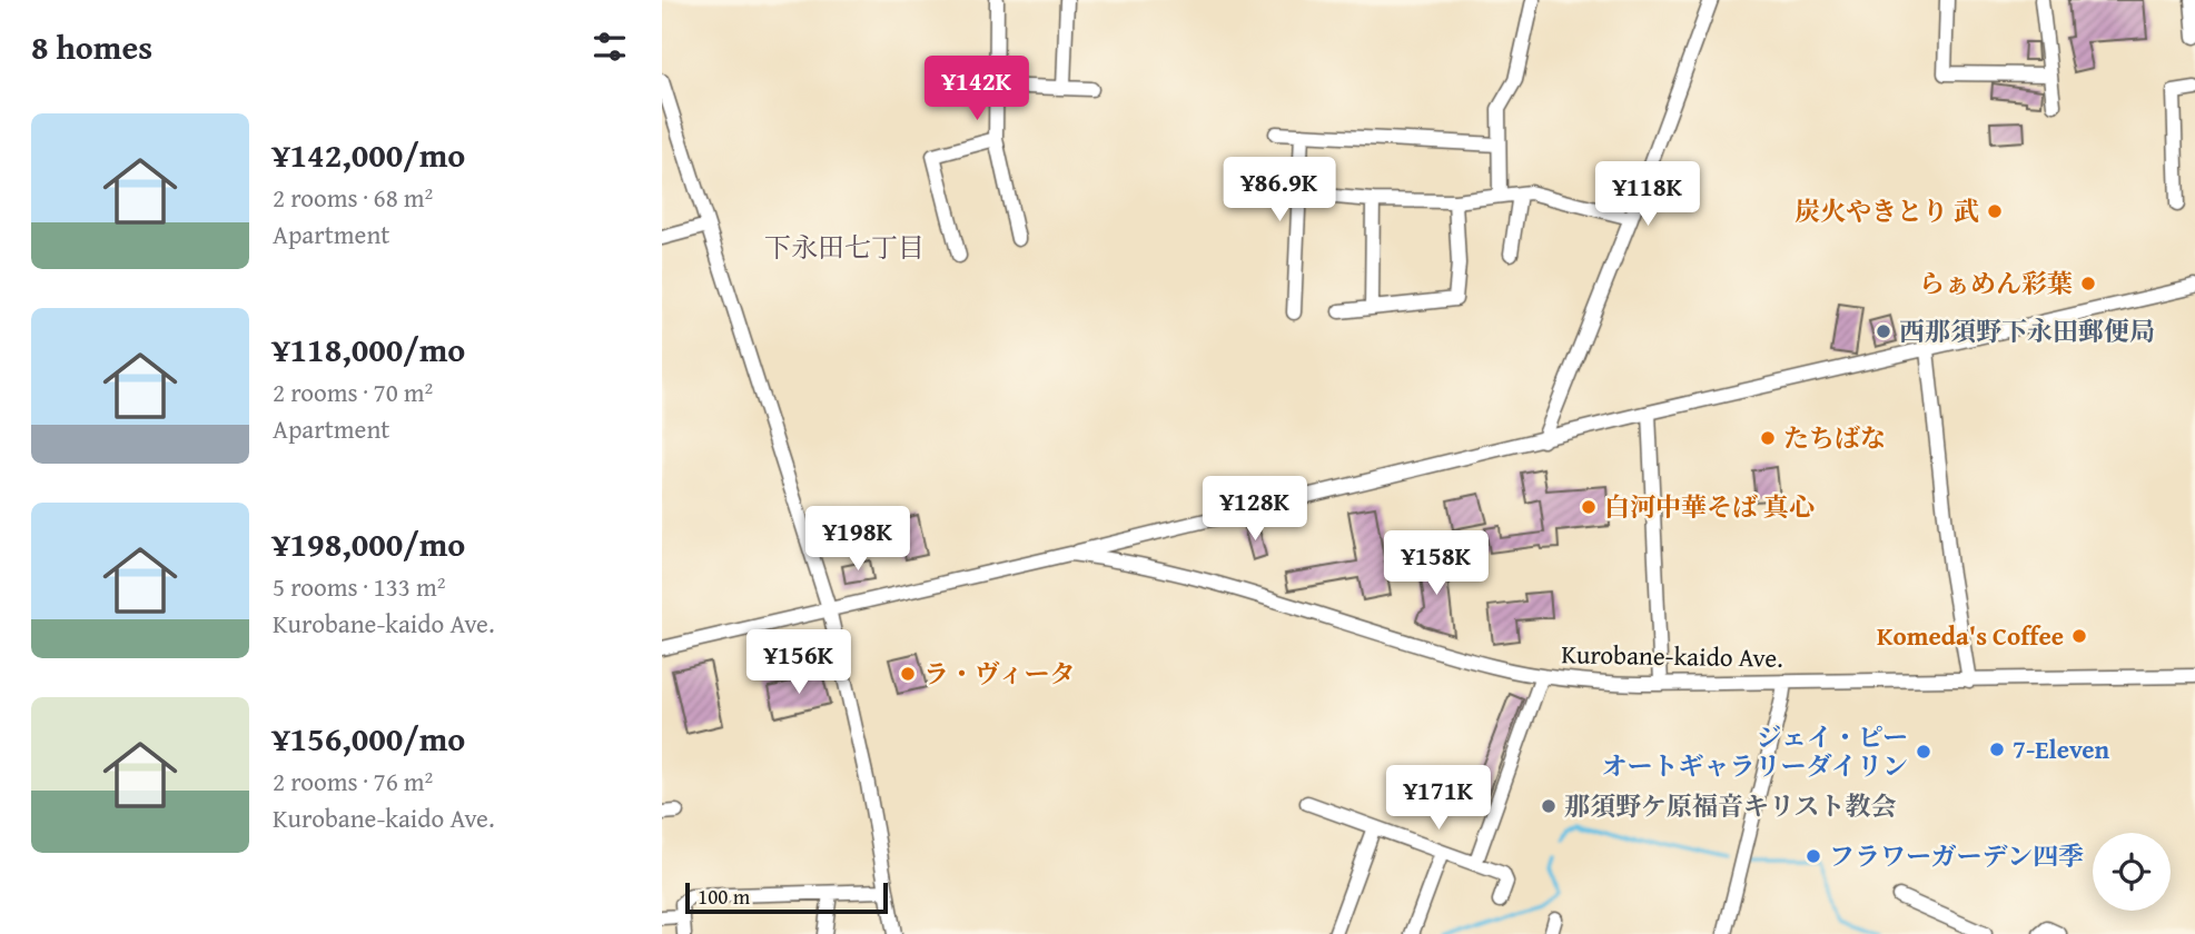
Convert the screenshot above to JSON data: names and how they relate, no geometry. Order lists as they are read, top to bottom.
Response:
{
  "streets": {
    "street": ["Kurobane-kaido Ave."]
  },
  "districts": ["下永田七丁目"],
  "places": [
    "炭火やきとり 武",
    "らぁめん彩葉",
    "西那須野下永田郵便局",
    "たちばな",
    "白河中華そば 真心",
    "Komeda's Coffee",
    "ラ・ヴィータ",
    "7-Eleven",
    "ジェイ・ピー オートギャラリーダイリン",
    "那須野ケ原福音キリスト教会",
    "フラワーガーデン四季"
  ],
  "scale_bar": "100 m",
  "page": {
    "heading": "8 homes",
    "price": [
      "¥142K",
      "¥86.9K",
      "¥118K",
      "¥128K",
      "¥198K",
      "¥158K",
      "¥156K",
      "¥171K"
    ],
    "list": [
      {
        "name": "¥142,000/mo",
        "note": "2 rooms · 68 m² · Apartment"
      },
      {
        "name": "¥118,000/mo",
        "note": "2 rooms · 70 m² · Apartment"
      },
      {
        "name": "¥198,000/mo",
        "note": "5 rooms · 133 m² · Kurobane-kaido Ave."
      },
      {
        "name": "¥156,000/mo",
        "note": "2 rooms · 76 m² · Kurobane-kaido Ave."
      }
    ],
    "scale": "100 m"
  }
}
